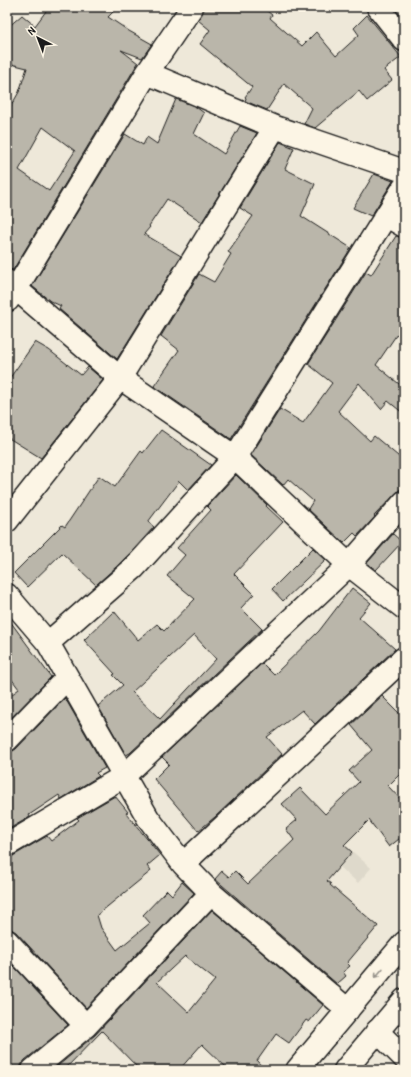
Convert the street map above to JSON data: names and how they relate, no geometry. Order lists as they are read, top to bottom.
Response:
{
  "north": "top left"
}
